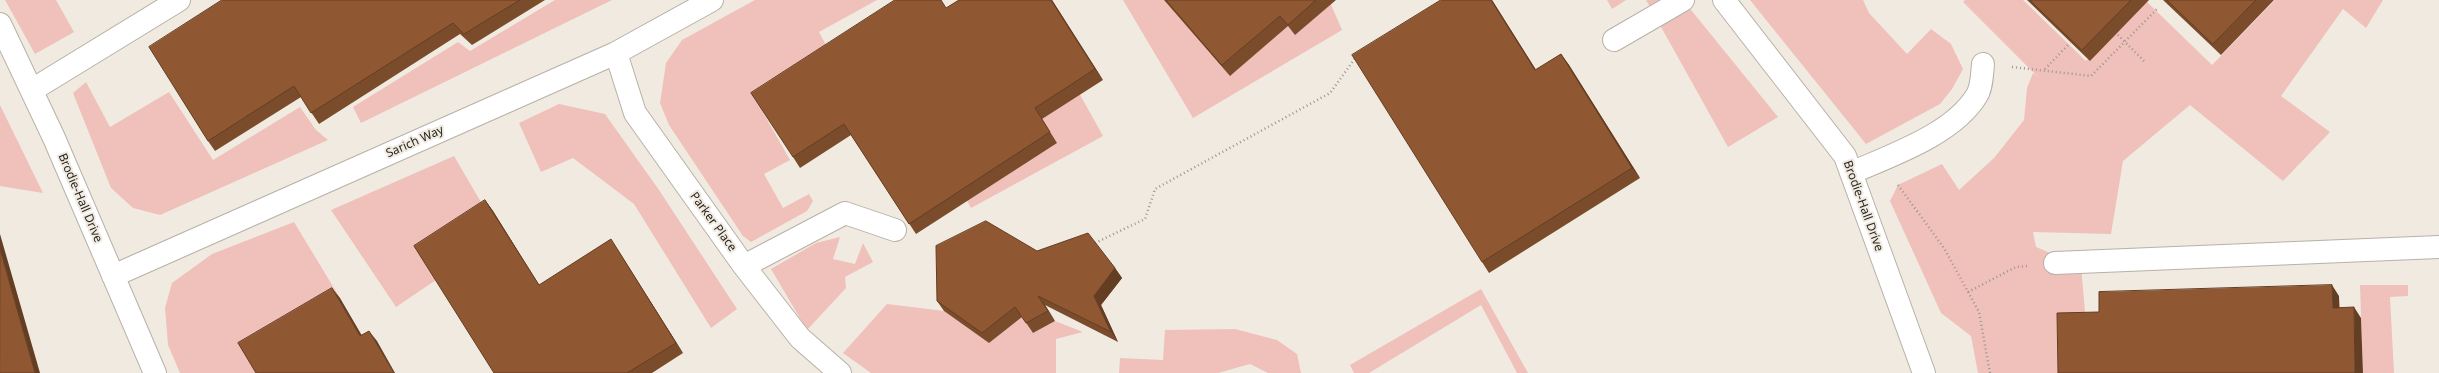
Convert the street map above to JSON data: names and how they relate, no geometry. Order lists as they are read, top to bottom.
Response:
{
  "streets": {
    "street": ["Sarich Way", "Brodie-Hall Drive", "Parker Place"]
  },
  "crossings": [
    ["Sarich Way", "Brodie-Hall Drive"],
    ["Sarich Way", "Parker Place"]
  ]
}
